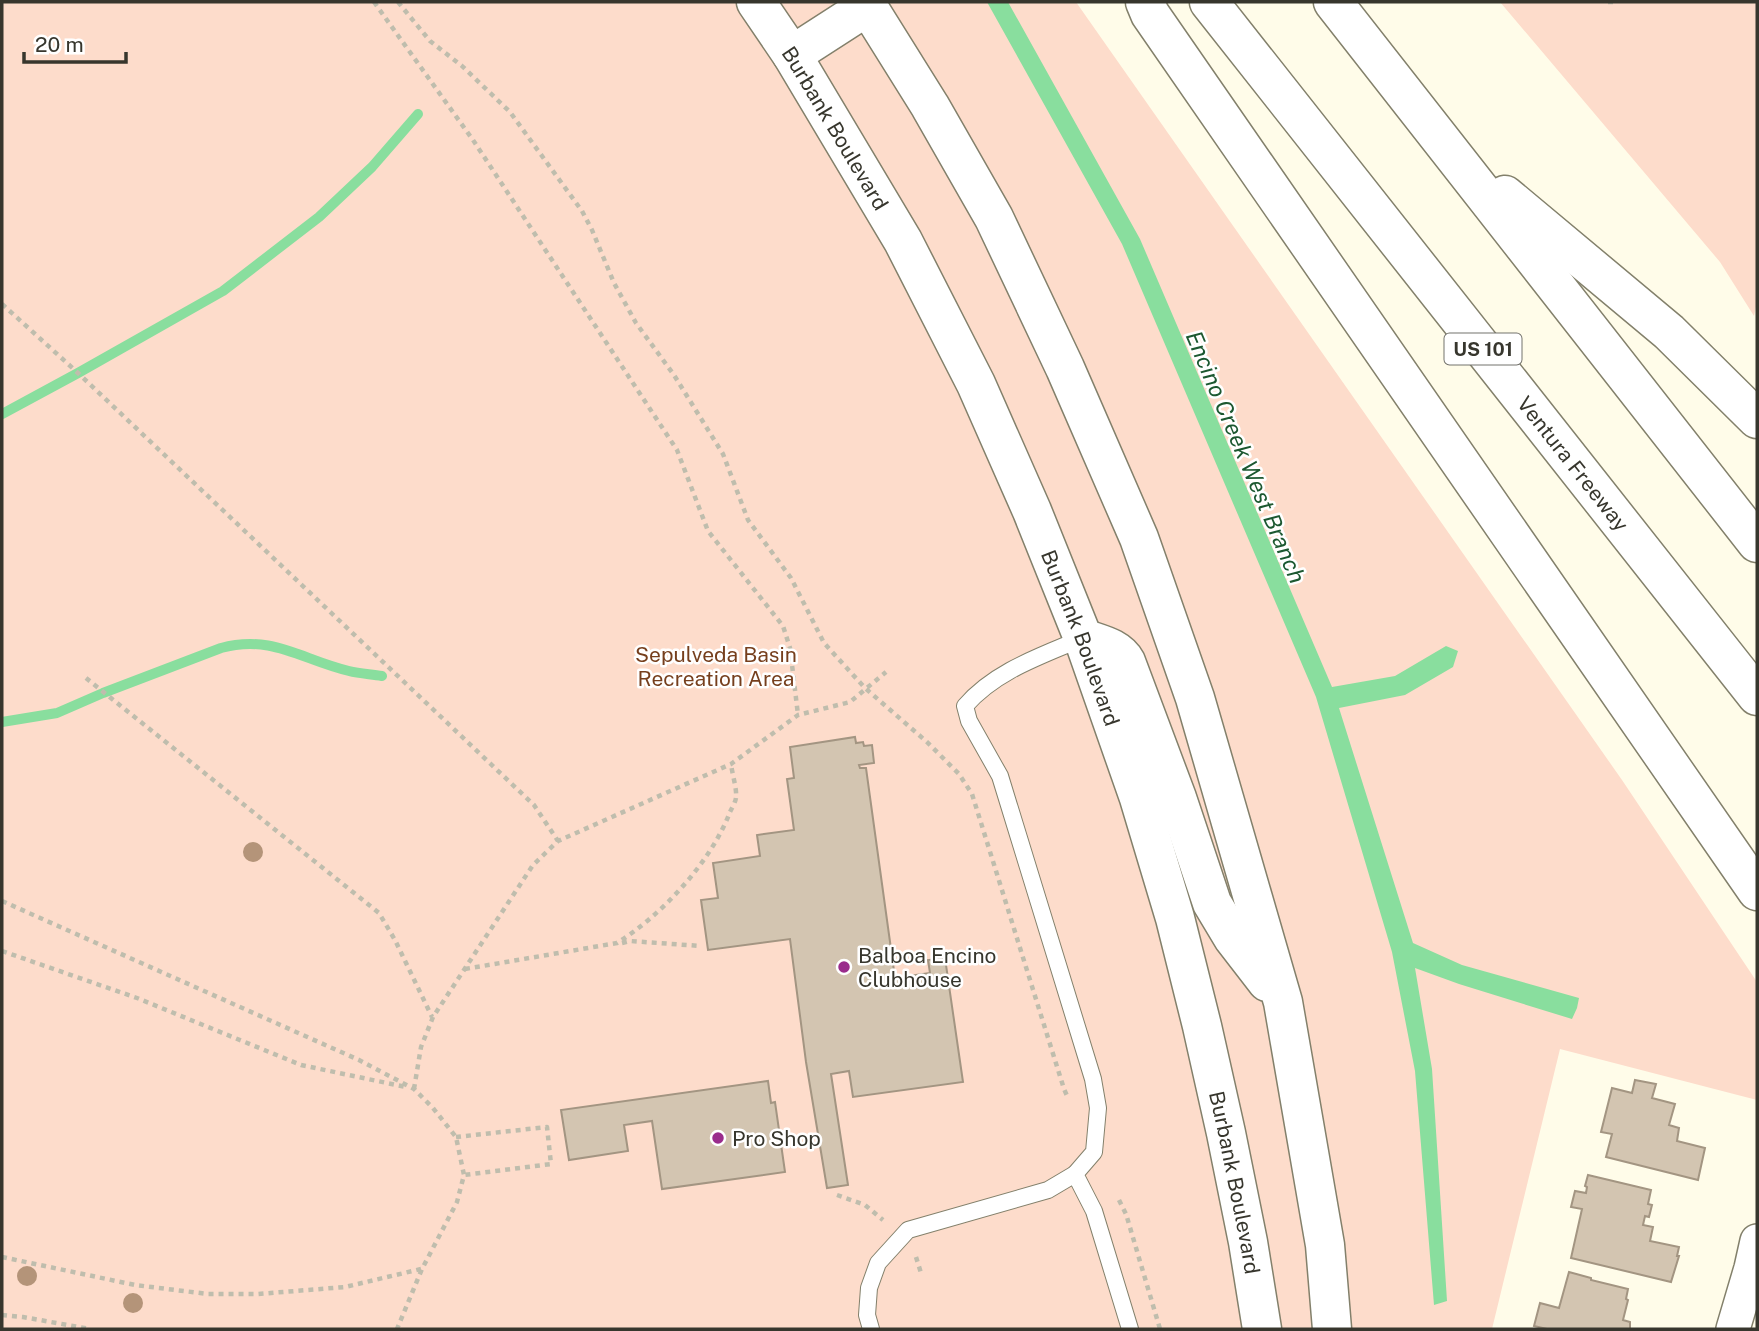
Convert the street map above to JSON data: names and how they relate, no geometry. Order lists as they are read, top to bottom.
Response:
{
  "streets": {
    "main road": ["Burbank Boulevard", "US 101", "Ventura Freeway"]
  },
  "water": ["Encino Creek West Branch"],
  "parks": ["Sepulveda Basin Recreation Area"],
  "places": ["Balboa Encino Clubhouse", "Pro Shop"],
  "scale_bar": "20 m"
}
